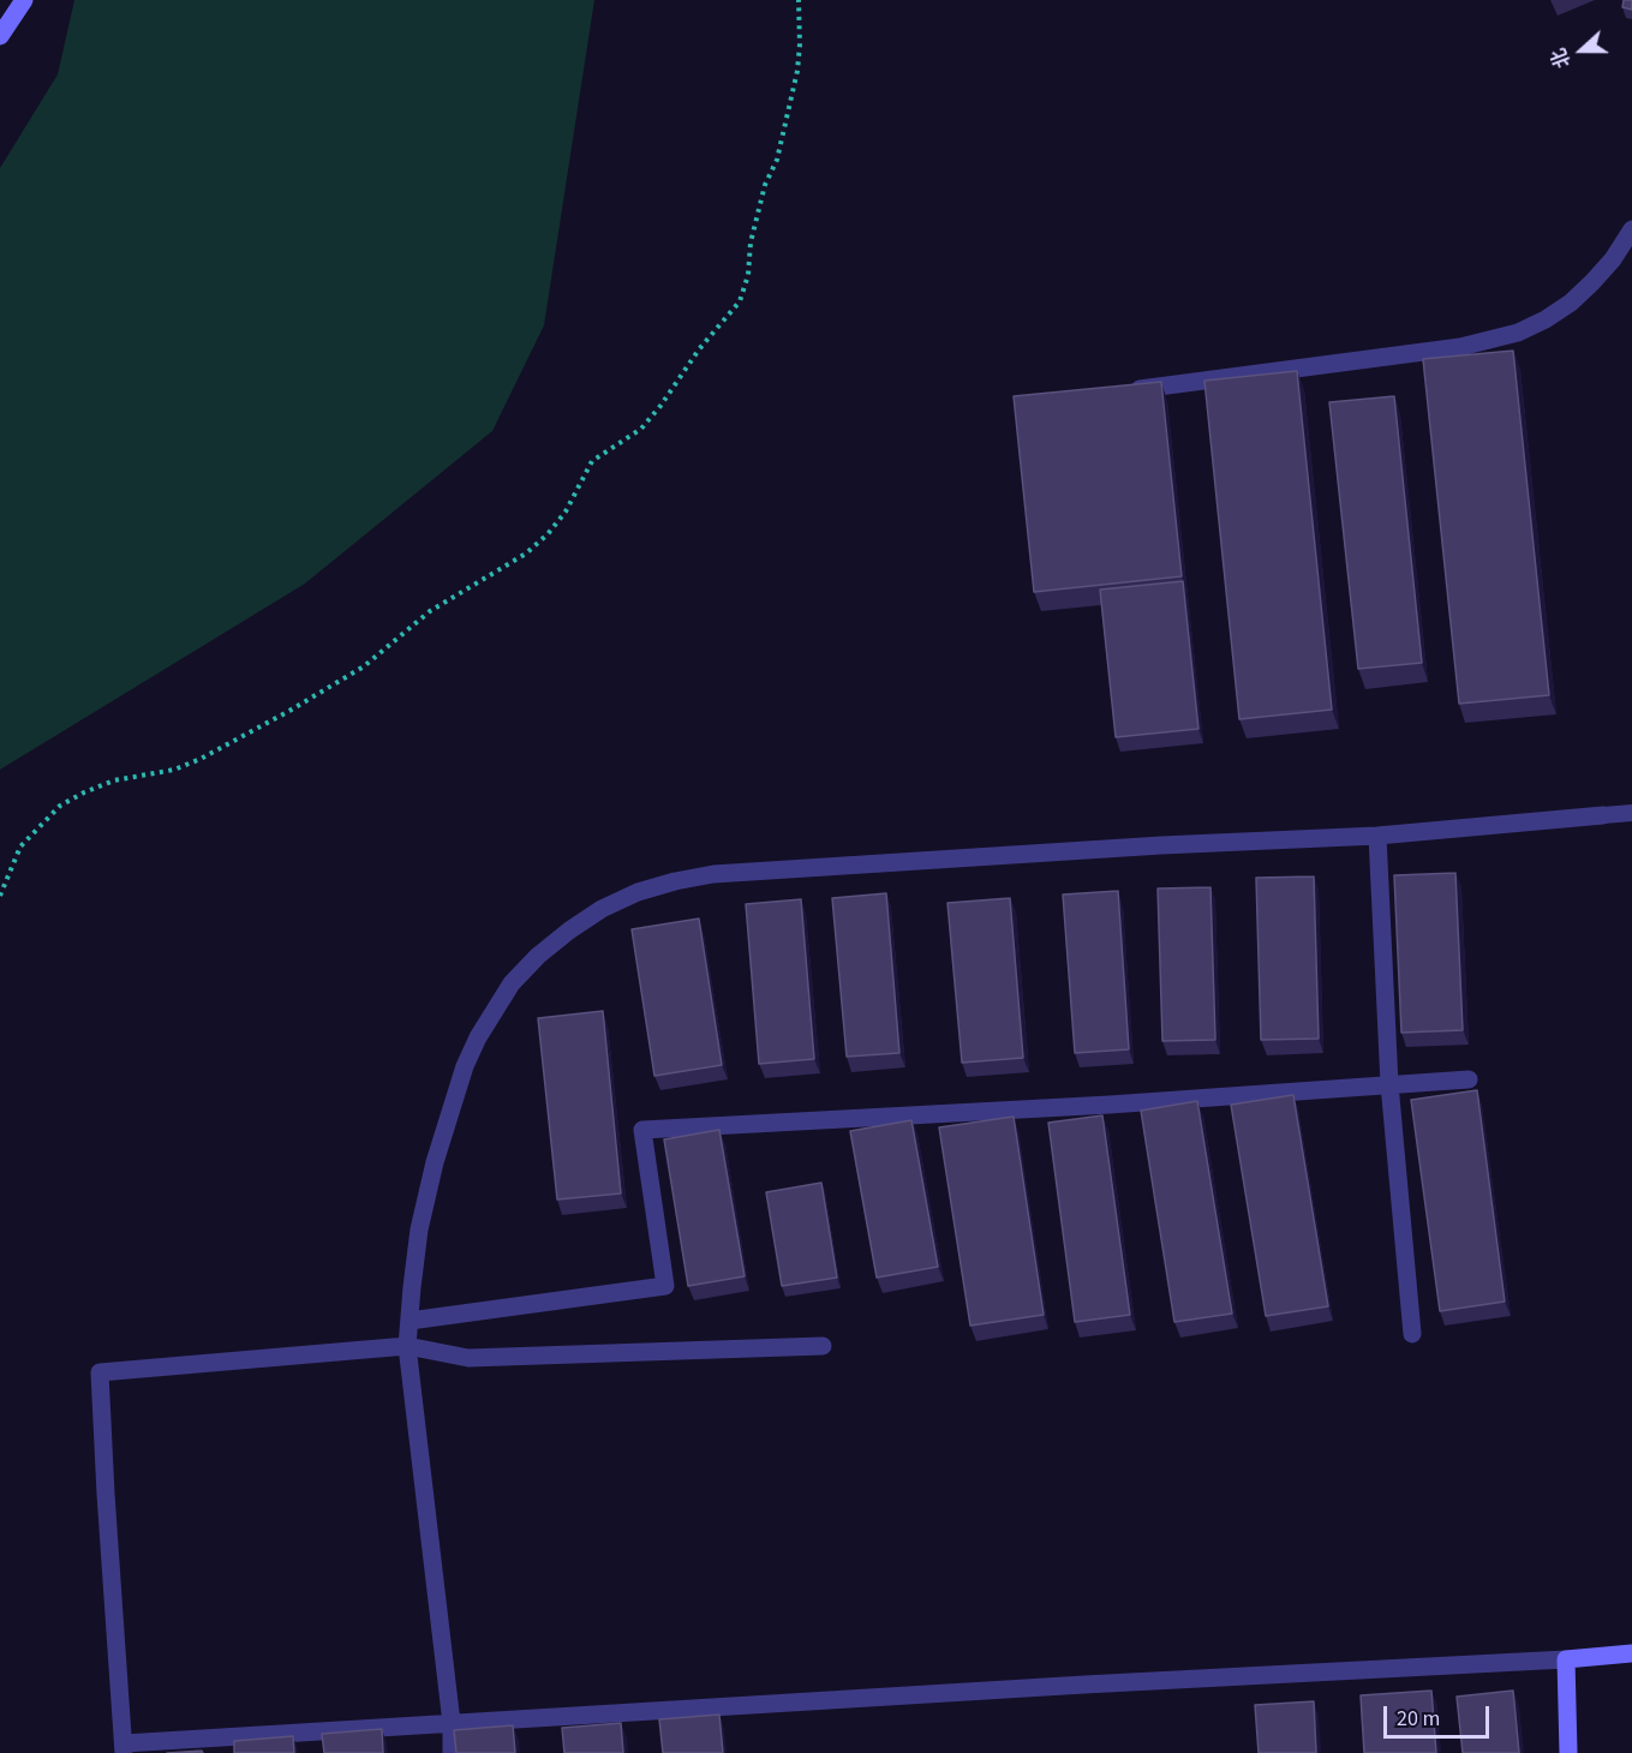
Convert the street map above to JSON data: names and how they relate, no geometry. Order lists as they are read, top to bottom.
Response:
{
  "scale_bar": "20 m",
  "north": "left"
}
